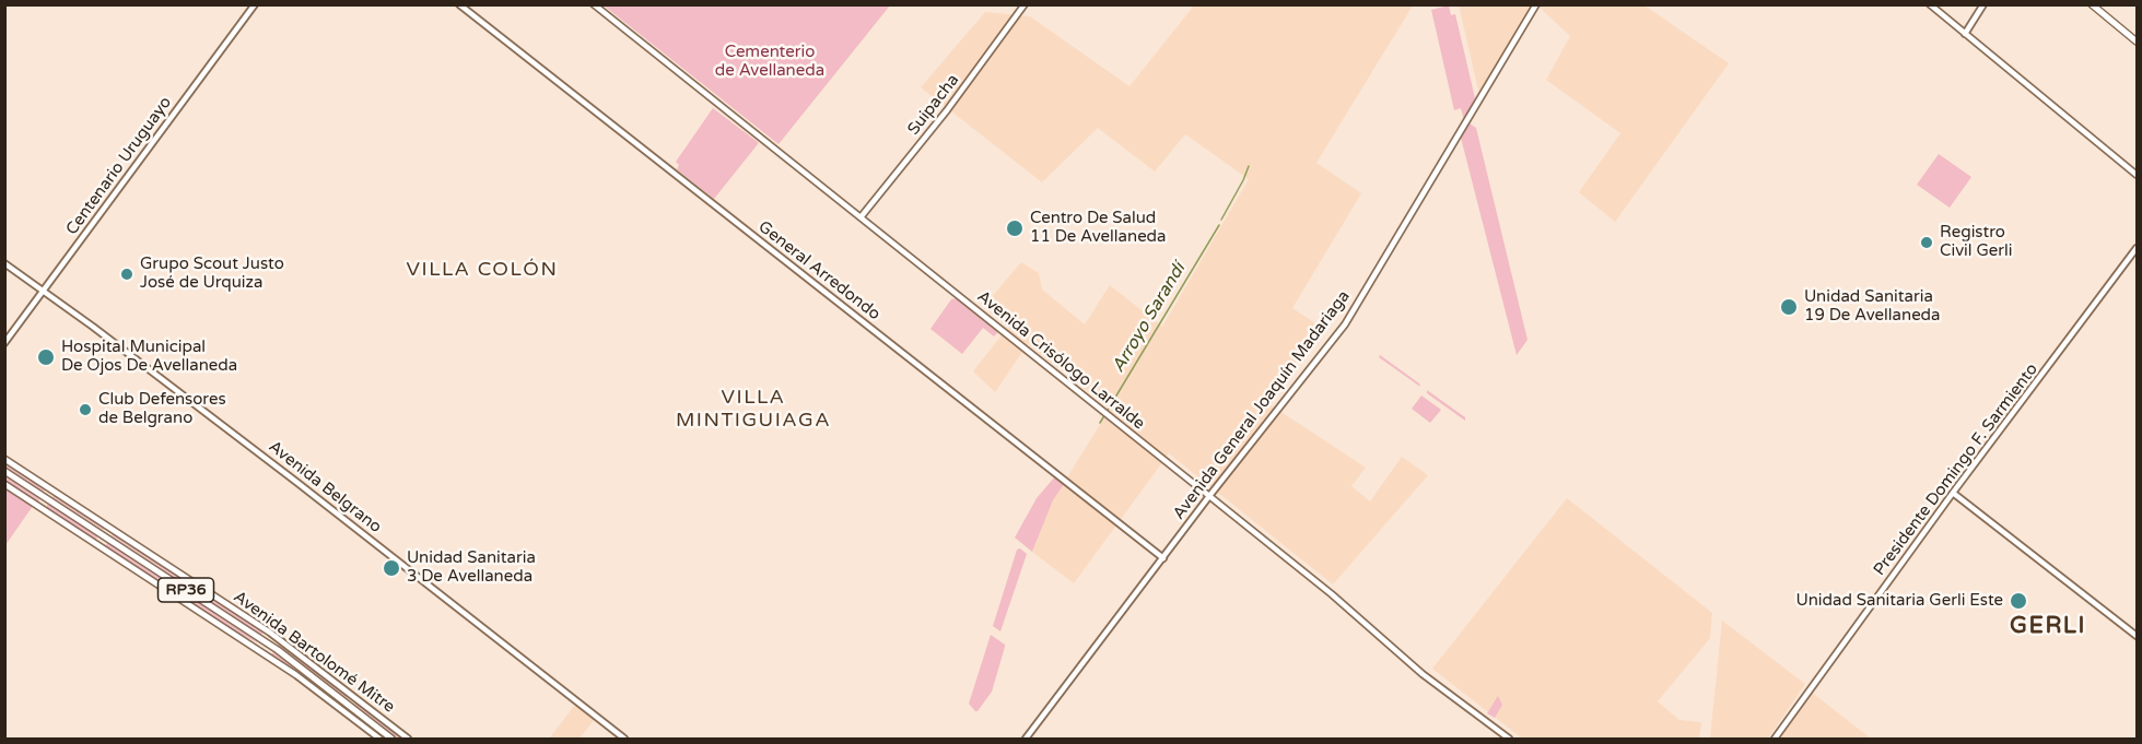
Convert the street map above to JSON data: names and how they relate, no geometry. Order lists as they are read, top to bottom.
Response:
{
  "streets": {
    "main road": ["RP36", "Avenida Bartolomé Mitre"],
    "street": [
      "Suipacha",
      "Centenario Uruguayo",
      "General Arredondo",
      "Avenida Crisólogo Larralde",
      "Avenida General Joaquín Madariaga",
      "Presidente Domingo F. Sarmiento",
      "Avenida Belgrano"
    ]
  },
  "crossings": [
    ["Suipacha", "Avenida Crisólogo Larralde"],
    ["Centenario Uruguayo", "Avenida Belgrano"],
    ["General Arredondo", "Avenida General Joaquín Madariaga"],
    ["Avenida Crisólogo Larralde", "Avenida General Joaquín Madariaga"]
  ],
  "districts": ["VILLA COLÓN", "VILLA MINTIGUIAGA", "GERLI"],
  "water": ["Arroyo Sarandí"],
  "parks": ["Cementerio de Avellaneda"],
  "places": [
    "Centro De Salud 11 De Avellaneda",
    "Registro Civil Gerli",
    "Grupo Scout Justo José de Urquiza",
    "Unidad Sanitaria 19 De Avellaneda",
    "Hospital Municipal De Ojos De Avellaneda",
    "Club Defensores de Belgrano",
    "Unidad Sanitaria 3 De Avellaneda",
    "Unidad Sanitaria Gerli Este"
  ]
}
